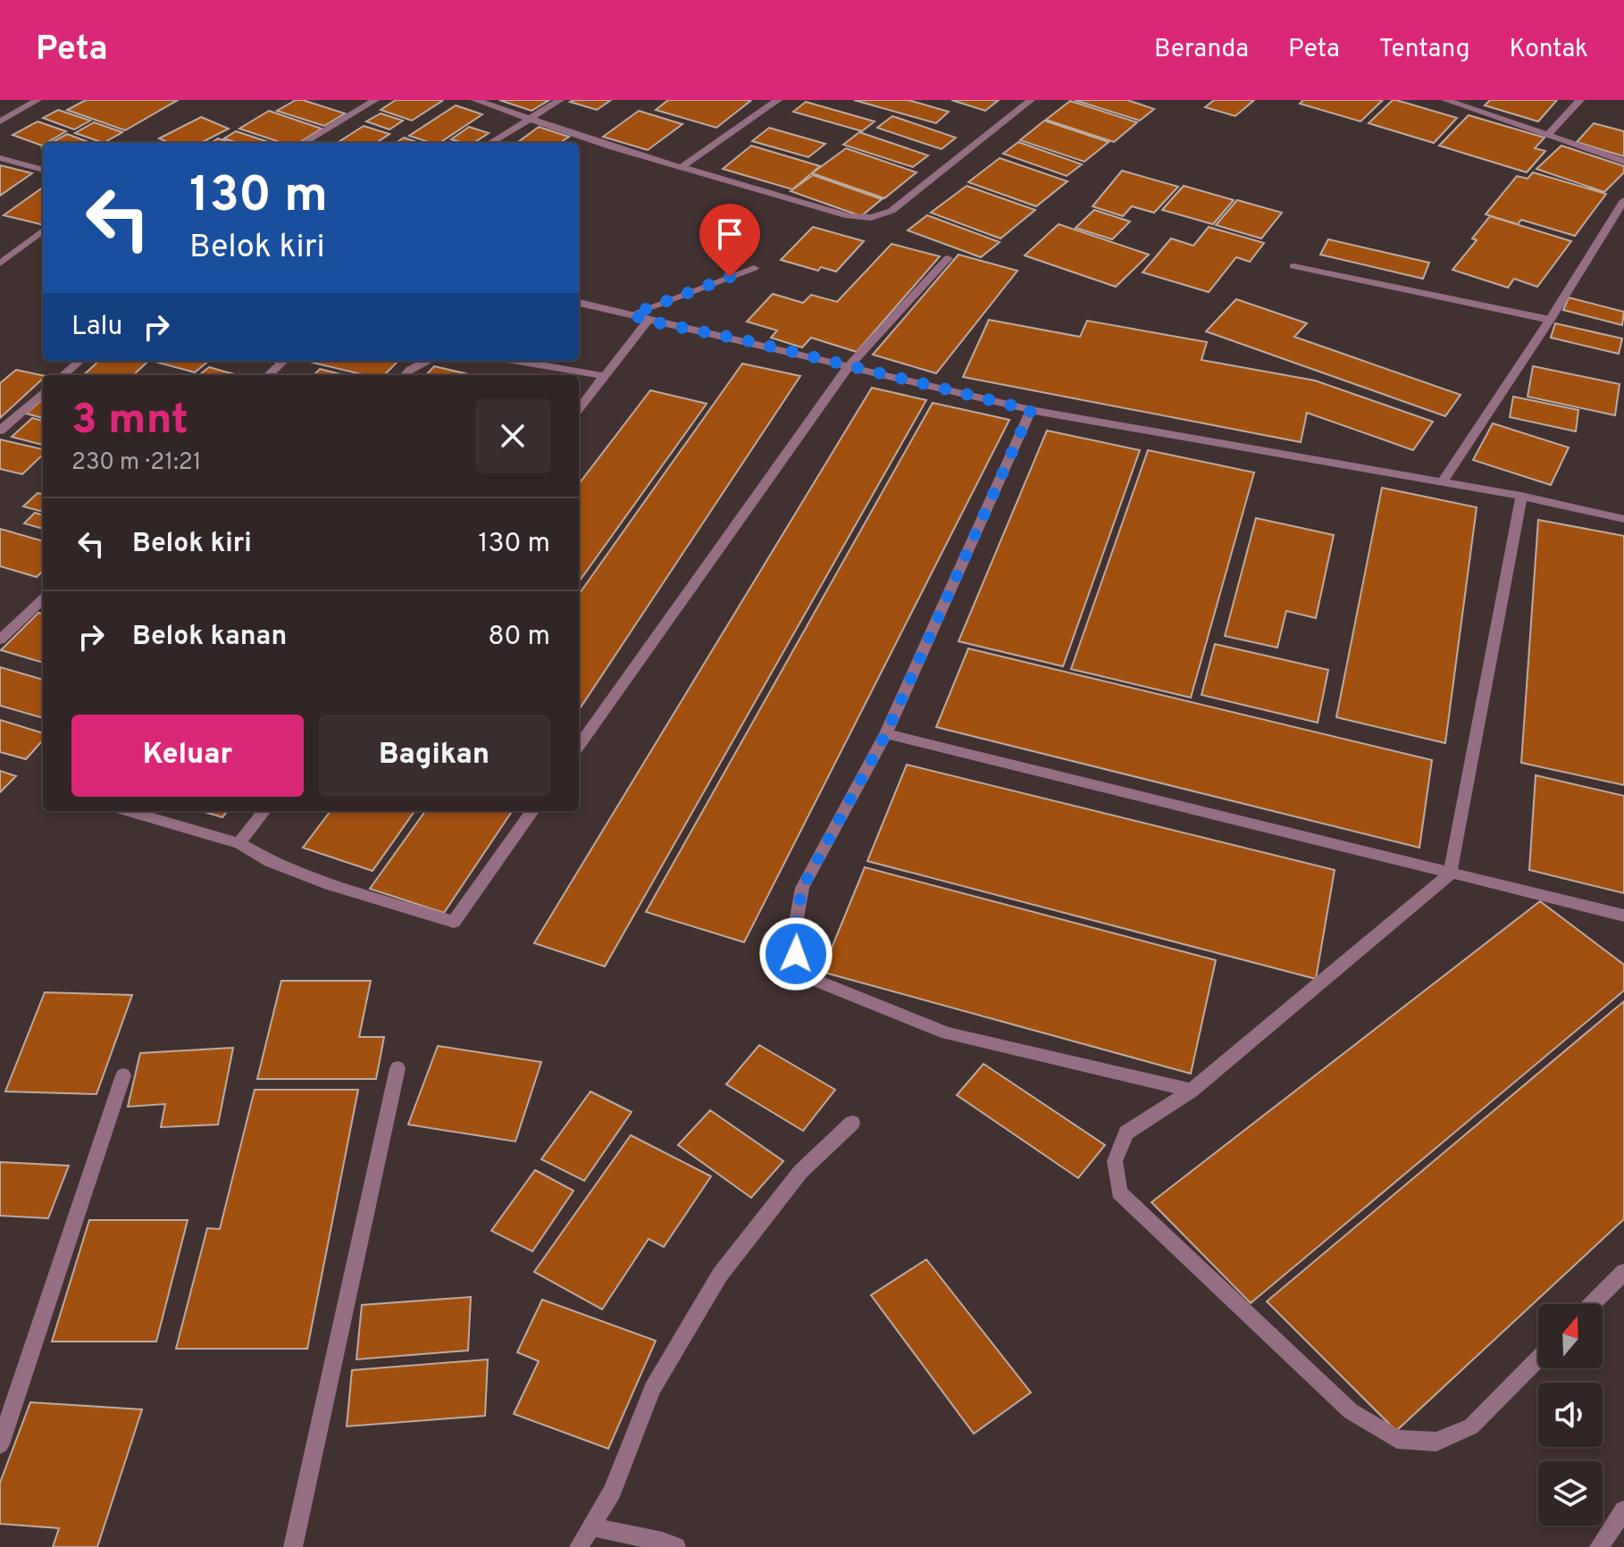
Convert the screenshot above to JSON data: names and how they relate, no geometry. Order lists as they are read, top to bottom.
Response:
{
  "north": "top",
  "page": {
    "header": "Peta",
    "nav": [
      "Beranda",
      "Peta",
      "Tentang",
      "Kontak"
    ],
    "turn": ["130 m", "Belok kiri"],
    "then": "Lalu",
    "heading": ["3 mnt", "230 m · 21:21"],
    "list": [
      {
        "name": "Belok kiri",
        "value": "130 m"
      },
      {
        "name": "Belok kanan",
        "value": "80 m"
      }
    ],
    "buttons": ["Keluar", "Bagikan"]
  }
}
